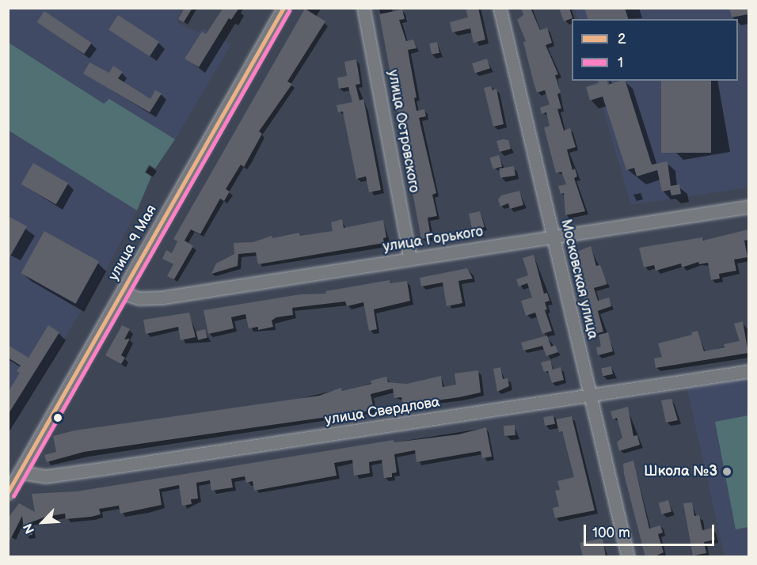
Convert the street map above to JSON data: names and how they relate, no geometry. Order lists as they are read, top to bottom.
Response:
{
  "streets": {
    "street": [
      "улица Островского",
      "улица Горького",
      "улица 9 Мая",
      "Московская улица",
      "улица Свердлова"
    ]
  },
  "crossings": [
    ["улица Островского", "улица Горького"],
    ["улица Горького", "улица 9 Мая"],
    ["улица Горького", "Московская улица"],
    ["улица 9 Мая", "улица Свердлова"],
    ["Московская улица", "улица Свердлова"]
  ],
  "places": ["Школа №3"],
  "lines": ["transit line 2", "transit line 1"],
  "legend": ["2", "1"],
  "scale_bar": "100 m",
  "north": "bottom left"
}
